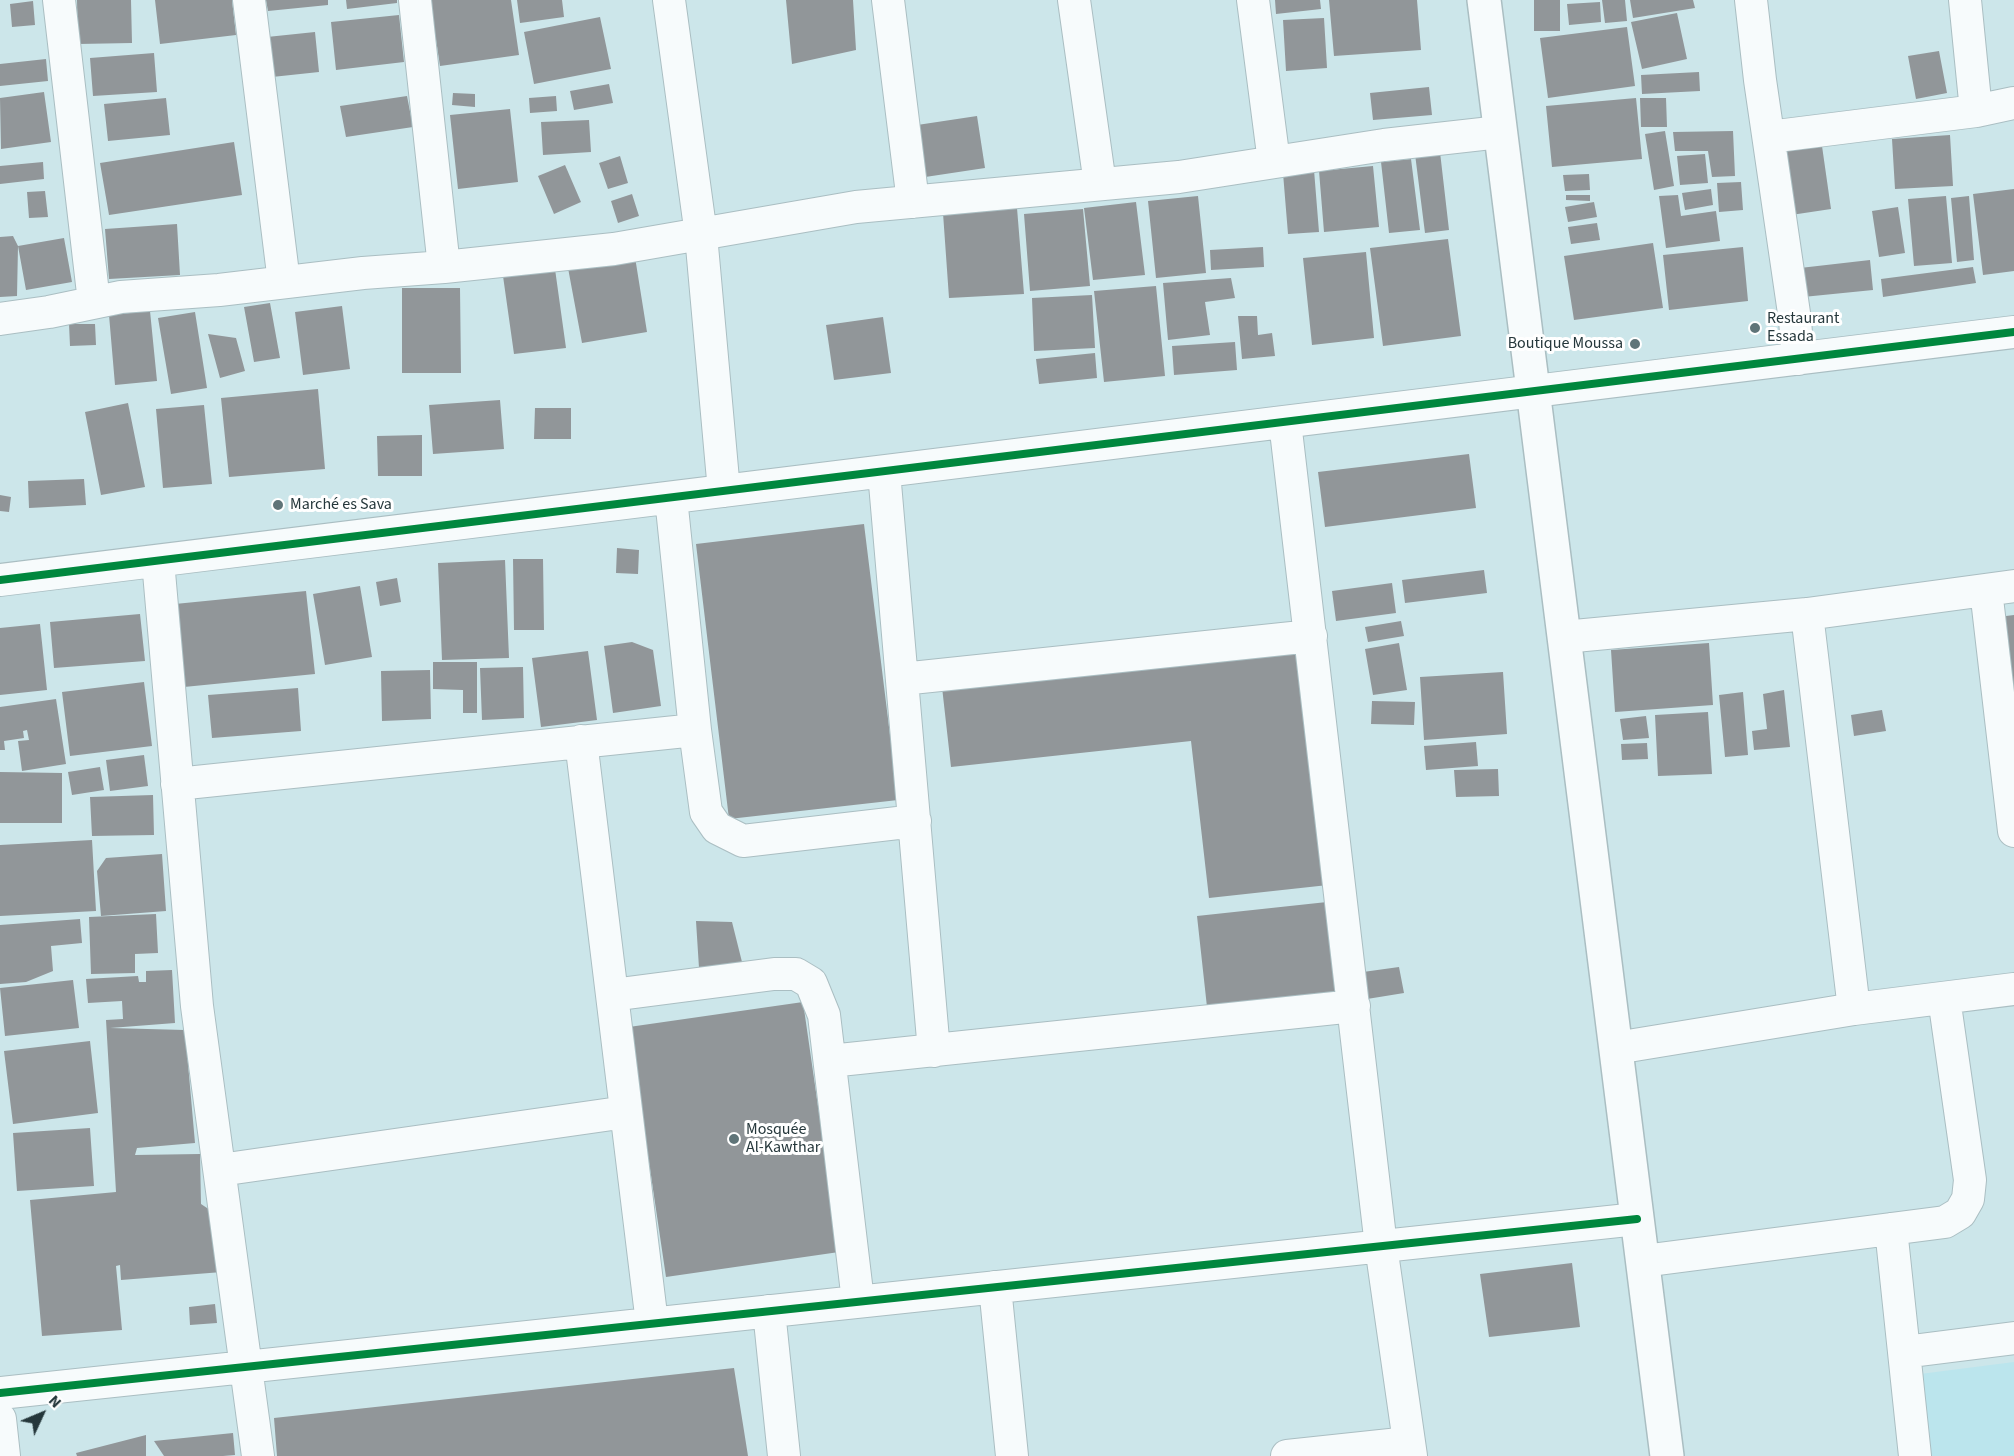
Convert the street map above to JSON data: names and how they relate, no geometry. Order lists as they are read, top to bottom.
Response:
{
  "places": [
    "Restaurant Essada",
    "Boutique Moussa",
    "Marché es Sava",
    "Mosquée Al-Kawthar"
  ],
  "north": "top right"
}
